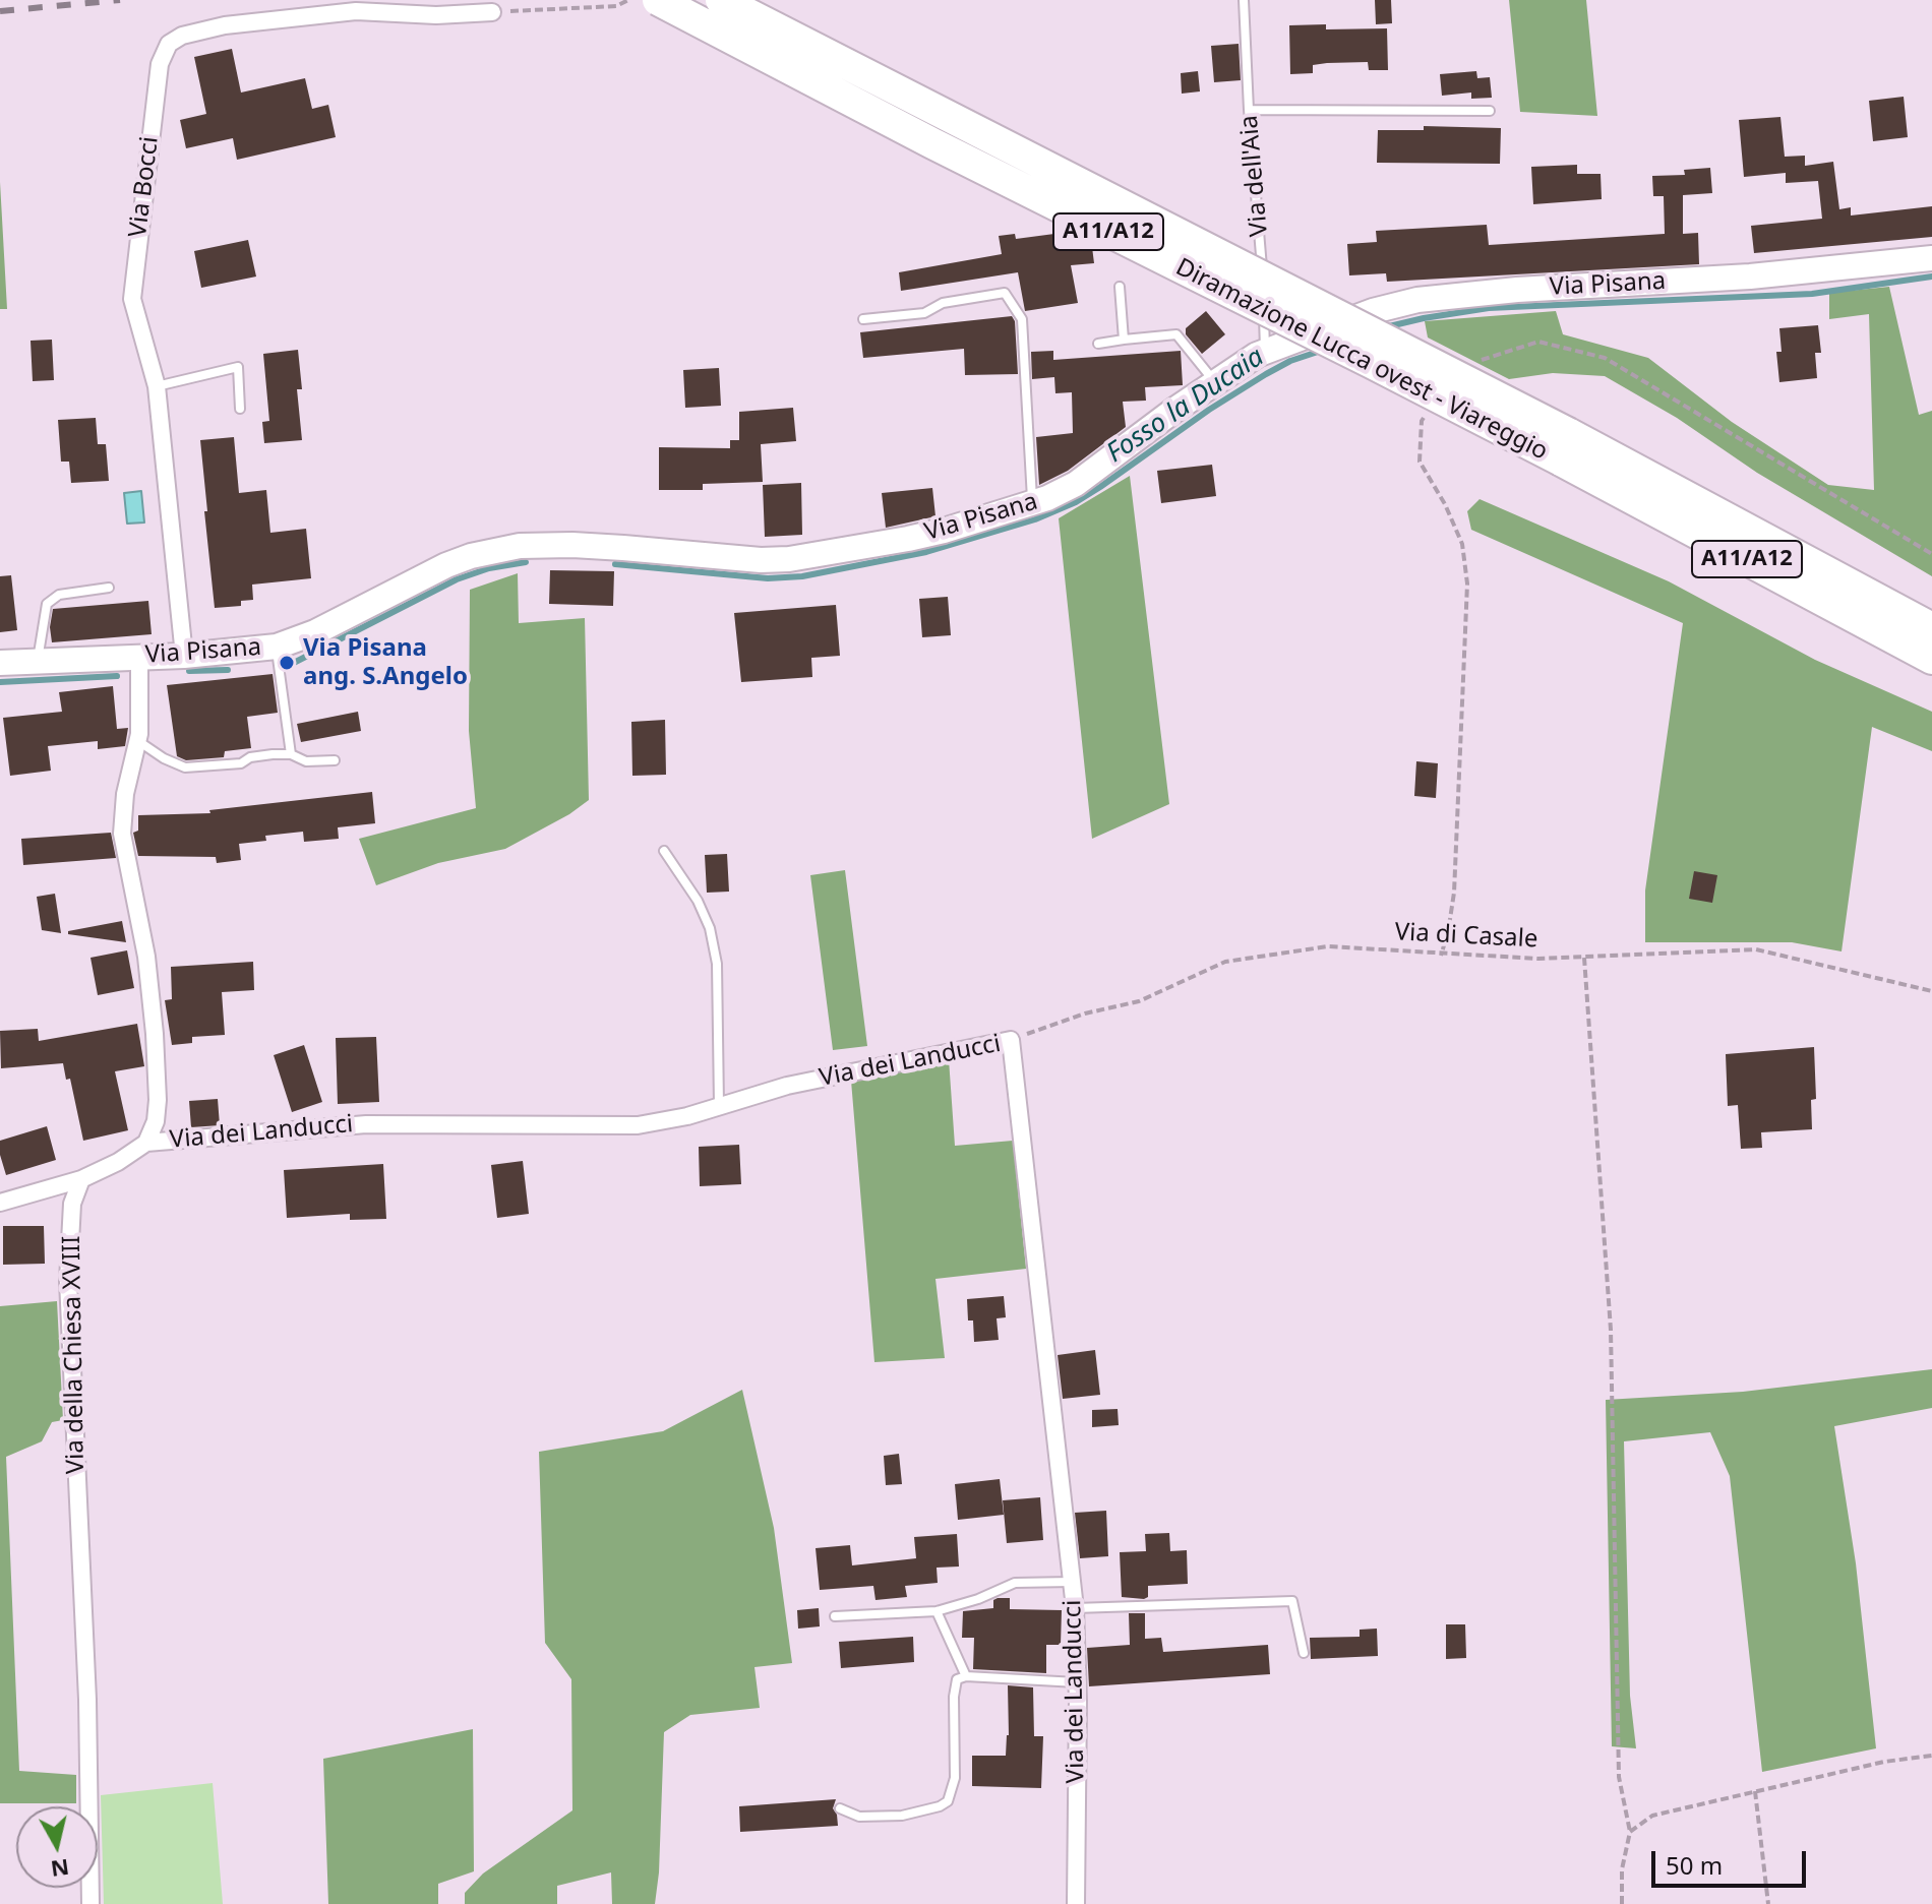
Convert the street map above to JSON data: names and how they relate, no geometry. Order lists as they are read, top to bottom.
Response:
{
  "streets": {
    "highway": ["A11/A12", "Diramazione Lucca ovest - Viareggio"],
    "main road": ["Via Pisana"],
    "street": ["Via Bocci", "Via dei Landucci", "Via della Chiesa XVIII"],
    "lane": ["Via dell'Aia"],
    "path": ["Via di Casale"]
  },
  "crossings": [
    ["Via Bocci", "Via Pisana"],
    ["Via di Casale", "Via dei Landucci"]
  ],
  "water": ["Fosso la Ducaia"],
  "places": ["Via Pisana ang. S.Angelo"],
  "scale_bar": "50 m",
  "north": "bottom"
}
